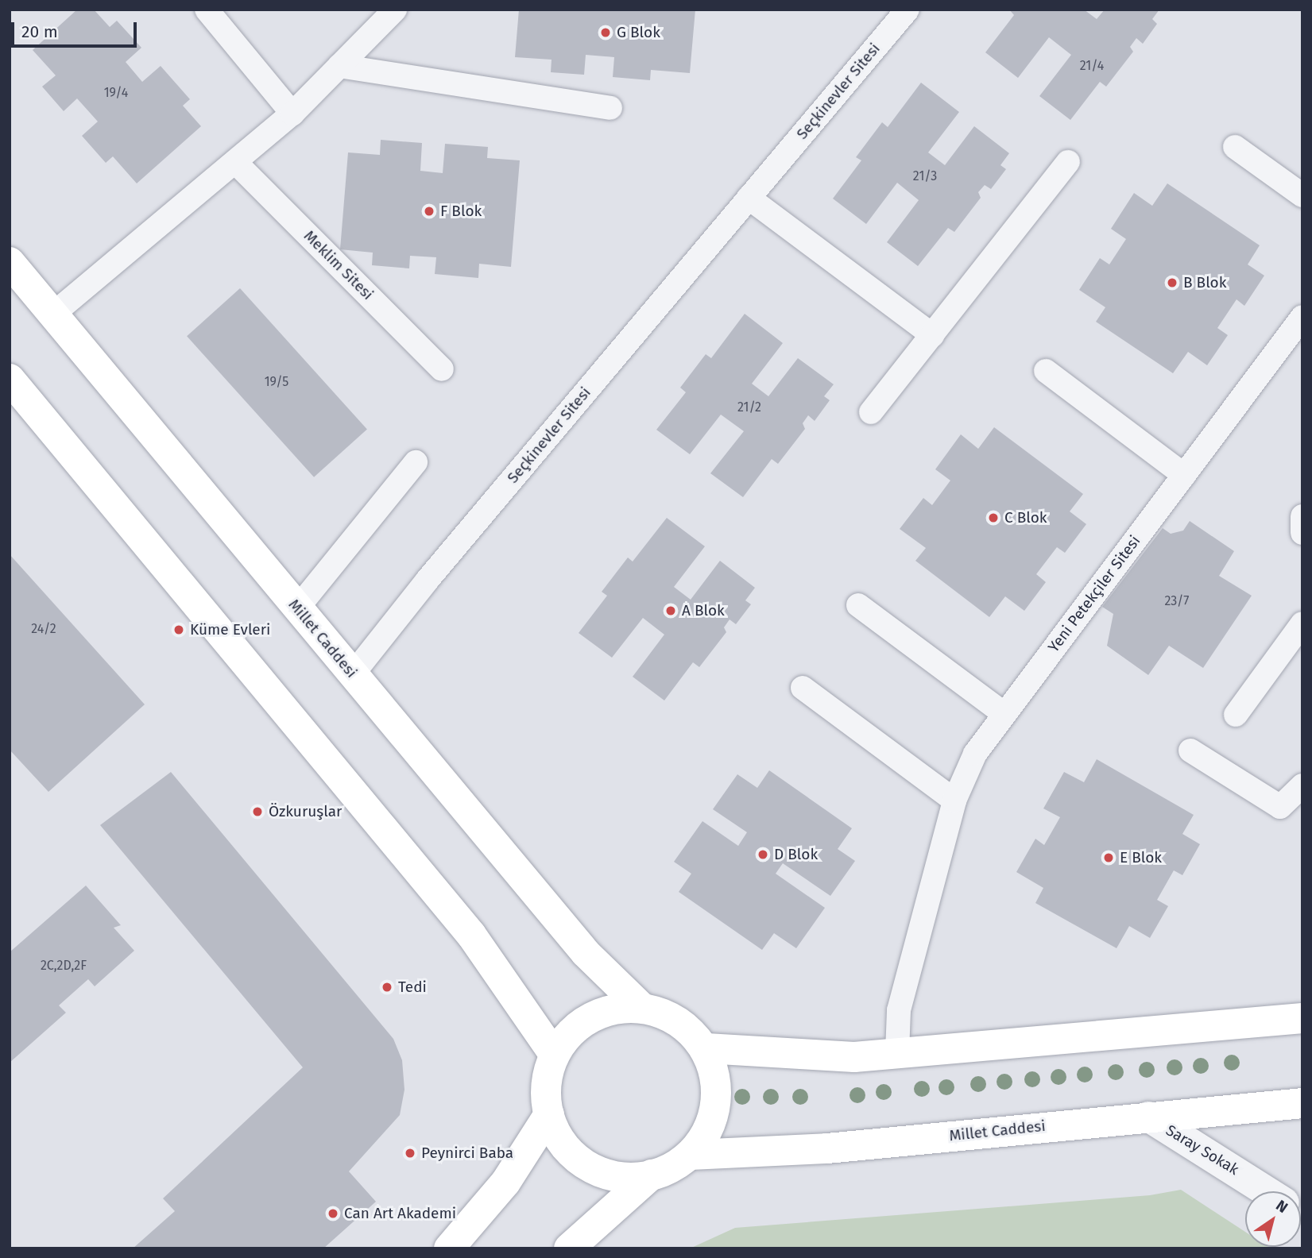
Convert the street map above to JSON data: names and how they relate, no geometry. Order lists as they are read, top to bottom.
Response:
{
  "streets": {
    "main road": ["Millet Caddesi"],
    "street": ["Saray Sokak"],
    "lane": ["Seçkinevler Sitesi", "Meklim Sitesi", "Yeni Petekçiler Sitesi"]
  },
  "crossings": [
    ["Seçkinevler Sitesi", "Millet Caddesi"],
    ["Millet Caddesi", "Saray Sokak"]
  ],
  "places": [
    "G Blok",
    "F Blok",
    "B Blok",
    "C Blok",
    "A Blok",
    "Küme Evleri",
    "Özkuruşlar",
    "D Blok",
    "E Blok",
    "Tedi",
    "Peynirci Baba",
    "Can Art Akademi"
  ],
  "house_numbers": [
    "21/4",
    "19/4",
    "21/3",
    "19/5",
    "21/2",
    "23/7",
    "24/2",
    "2C,2D,2F"
  ],
  "scale_bar": "20 m",
  "north": "top right"
}
